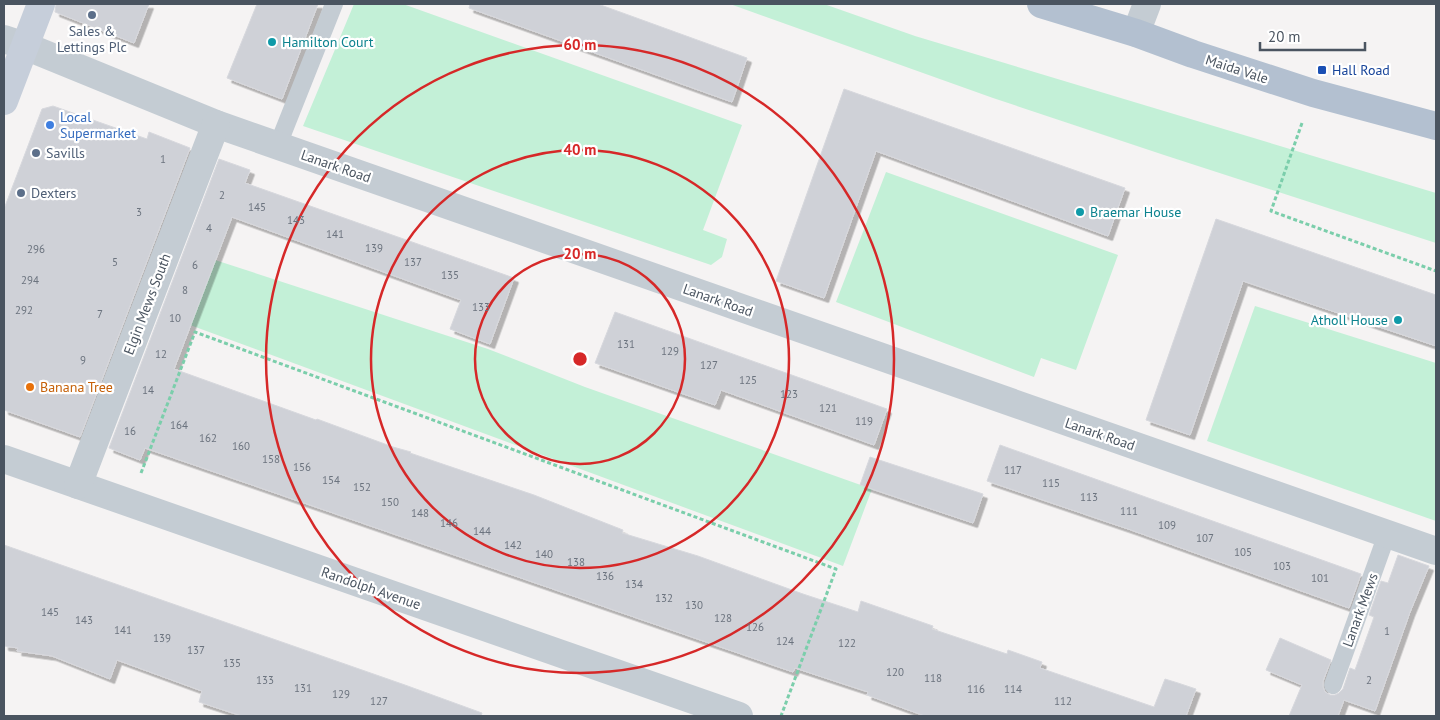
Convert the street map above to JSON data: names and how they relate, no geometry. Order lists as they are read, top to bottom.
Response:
{
  "streets": {
    "main road": ["Maida Vale"],
    "street": ["Lanark Road", "Elgin Mews South", "Randolph Avenue"],
    "lane": ["Lanark Mews"]
  },
  "crossings": [
    ["Lanark Road", "Elgin Mews South"],
    ["Lanark Road", "Lanark Mews"],
    ["Elgin Mews South", "Randolph Avenue"]
  ],
  "places": {
    "other": [
      "Sales & Lettings Plc",
      "Hamilton Court",
      "Local Supermarket",
      "Savills",
      "Dexters",
      "Braemar House",
      "Atholl House",
      "Banana Tree"
    ],
    "transit": ["Hall Road"]
  },
  "house_numbers": [
    "1",
    "2",
    "145",
    "3",
    "143",
    "4",
    "141",
    "139",
    "296",
    "5",
    "137",
    "6",
    "135",
    "294",
    "8",
    "133",
    "292",
    "7",
    "10",
    "131",
    "129",
    "12",
    "9",
    "127",
    "125",
    "14",
    "123",
    "121",
    "119",
    "164",
    "16",
    "162",
    "160",
    "158",
    "156",
    "117",
    "154",
    "115",
    "152",
    "113",
    "150",
    "111",
    "148",
    "146",
    "109",
    "144",
    "107",
    "142",
    "105",
    "140",
    "138",
    "103",
    "136",
    "101",
    "134",
    "132",
    "130",
    "145",
    "128",
    "143",
    "126",
    "141",
    "1",
    "139",
    "124",
    "122",
    "137",
    "135",
    "120",
    "118",
    "133",
    "2",
    "131",
    "116",
    "114",
    "129",
    "127",
    "112"
  ],
  "scale_bar": "20 m",
  "rings": ["60 m", "40 m", "20 m"]
}
